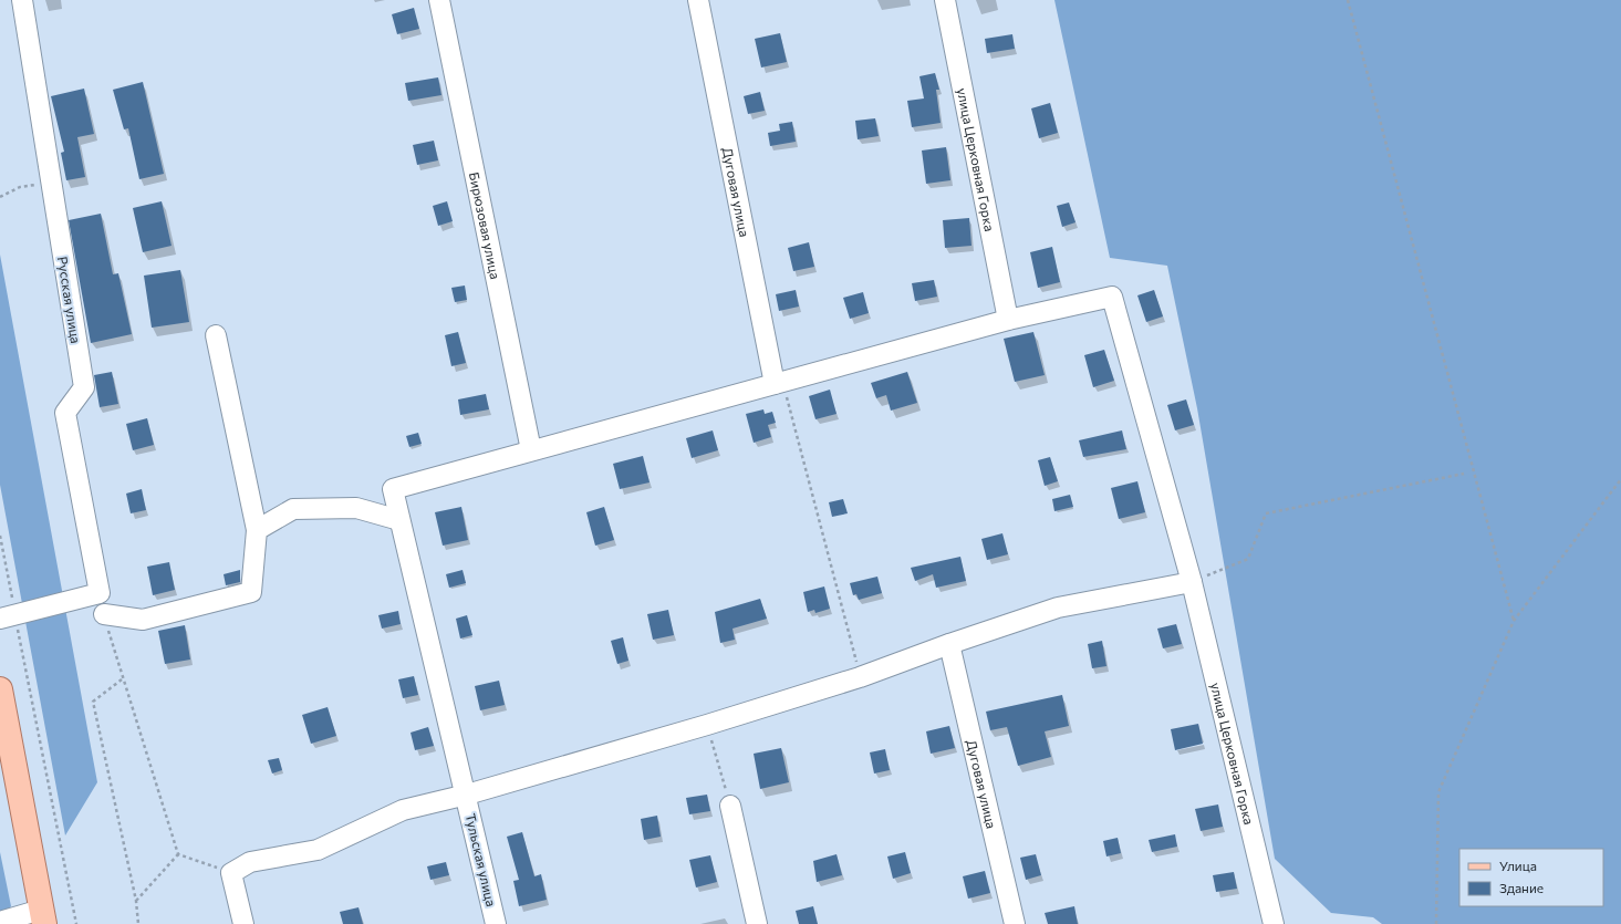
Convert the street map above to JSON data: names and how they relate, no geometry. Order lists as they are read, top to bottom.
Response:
{
  "streets": {
    "street": [
      "улица Церковная Горка",
      "Дуговая улица",
      "Бирюзовая улица",
      "Русская улица",
      "Тульская улица"
    ]
  },
  "crossings": [
    ["Бирюзовая улица", "Тульская улица"]
  ],
  "legend": ["Улица", "Здание"]
}
